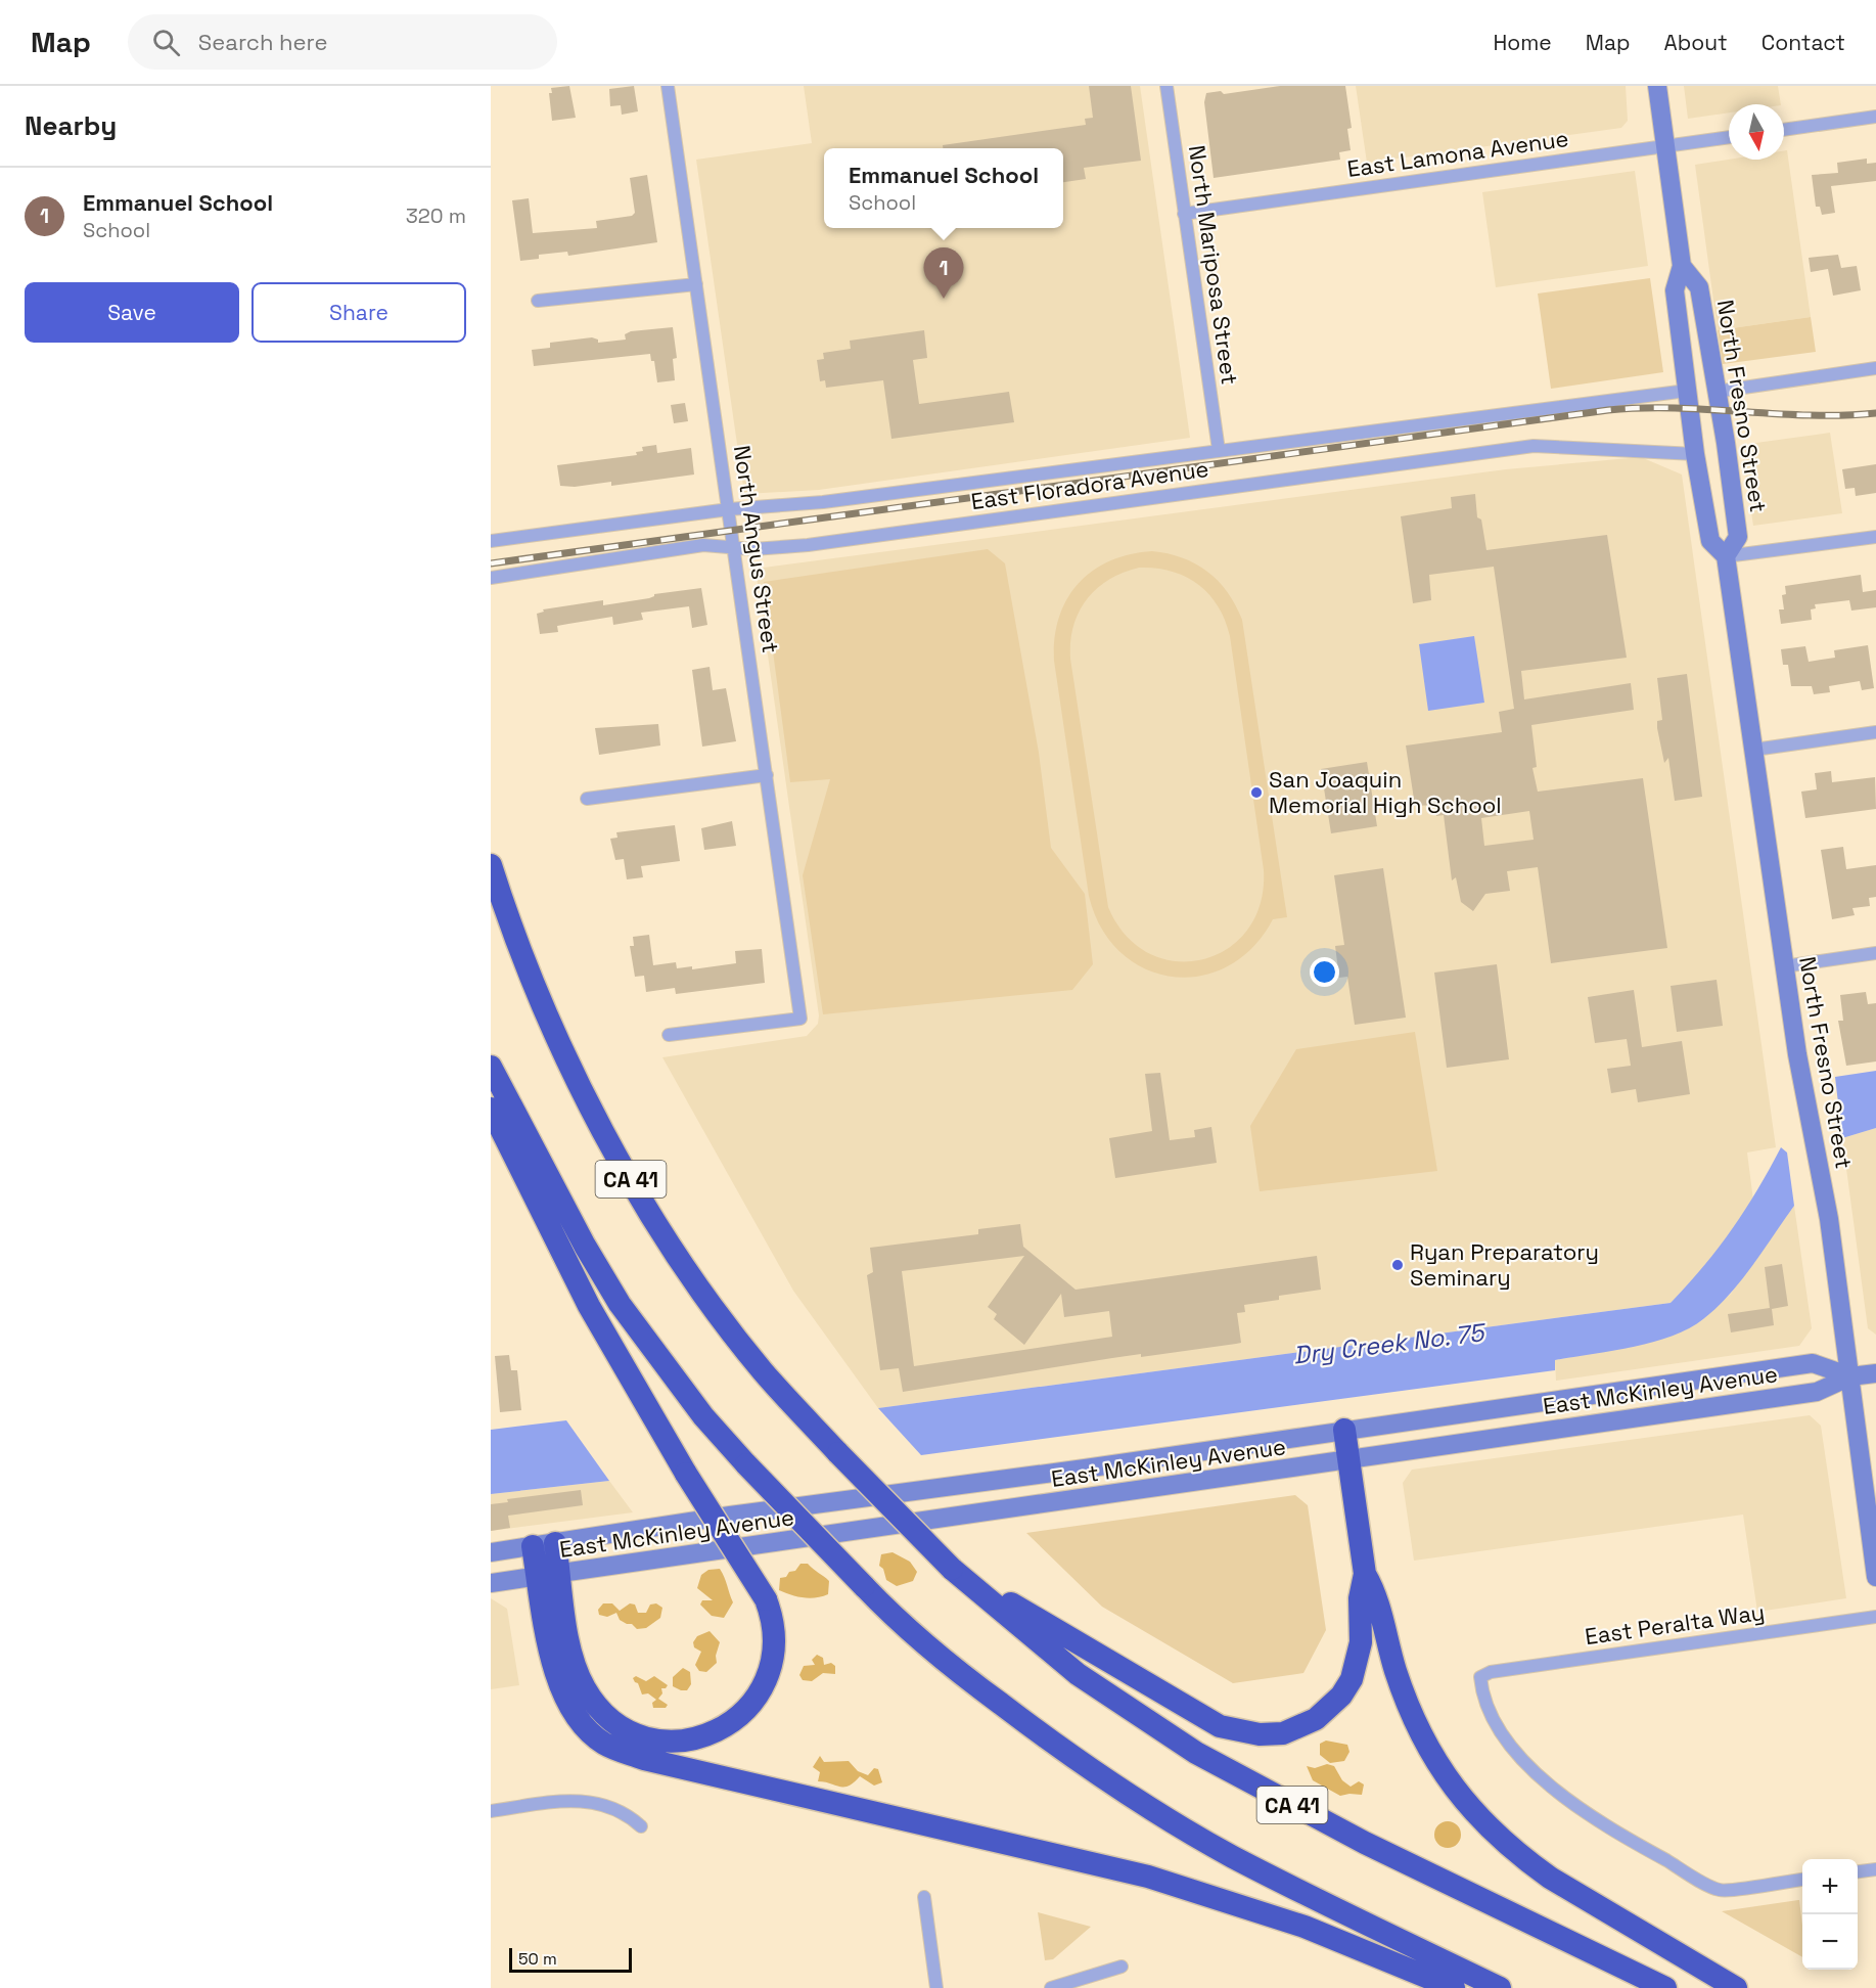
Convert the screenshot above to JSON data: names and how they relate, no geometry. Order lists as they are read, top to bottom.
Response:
{
  "streets": {
    "highway": ["CA 41"],
    "main road": ["North Fresno Street", "East McKinley Avenue"],
    "street": [
      "East Lamona Avenue",
      "North Mariposa Street",
      "East Floradora Avenue",
      "North Angus Street",
      "East Peralta Way"
    ]
  },
  "crossings": [
    ["East Lamona Avenue", "North Mariposa Street"],
    ["East Lamona Avenue", "North Fresno Street"],
    ["North Mariposa Street", "East Floradora Avenue"],
    ["North Fresno Street", "East Floradora Avenue"],
    ["North Fresno Street", "East McKinley Avenue"],
    ["East Floradora Avenue", "North Angus Street"]
  ],
  "water": ["Dry Creek No. 75"],
  "places": ["San Joaquin Memorial High School", "Ryan Preparatory Seminary"],
  "scale_bar": "50 m",
  "north": "bottom",
  "page": {
    "header": "Map",
    "search": "Search here",
    "nav": [
      "Home",
      "Map",
      "About",
      "Contact"
    ],
    "heading": "Nearby",
    "popup": ["Emmanuel School", "School"],
    "list": [
      {
        "mark": "1",
        "name": "Emmanuel School",
        "note": "School",
        "value": "320 m"
      }
    ],
    "pins": "1",
    "buttons": ["Save", "Share"],
    "map_buttons": ["+", "−"],
    "scale": "50 m"
  }
}
